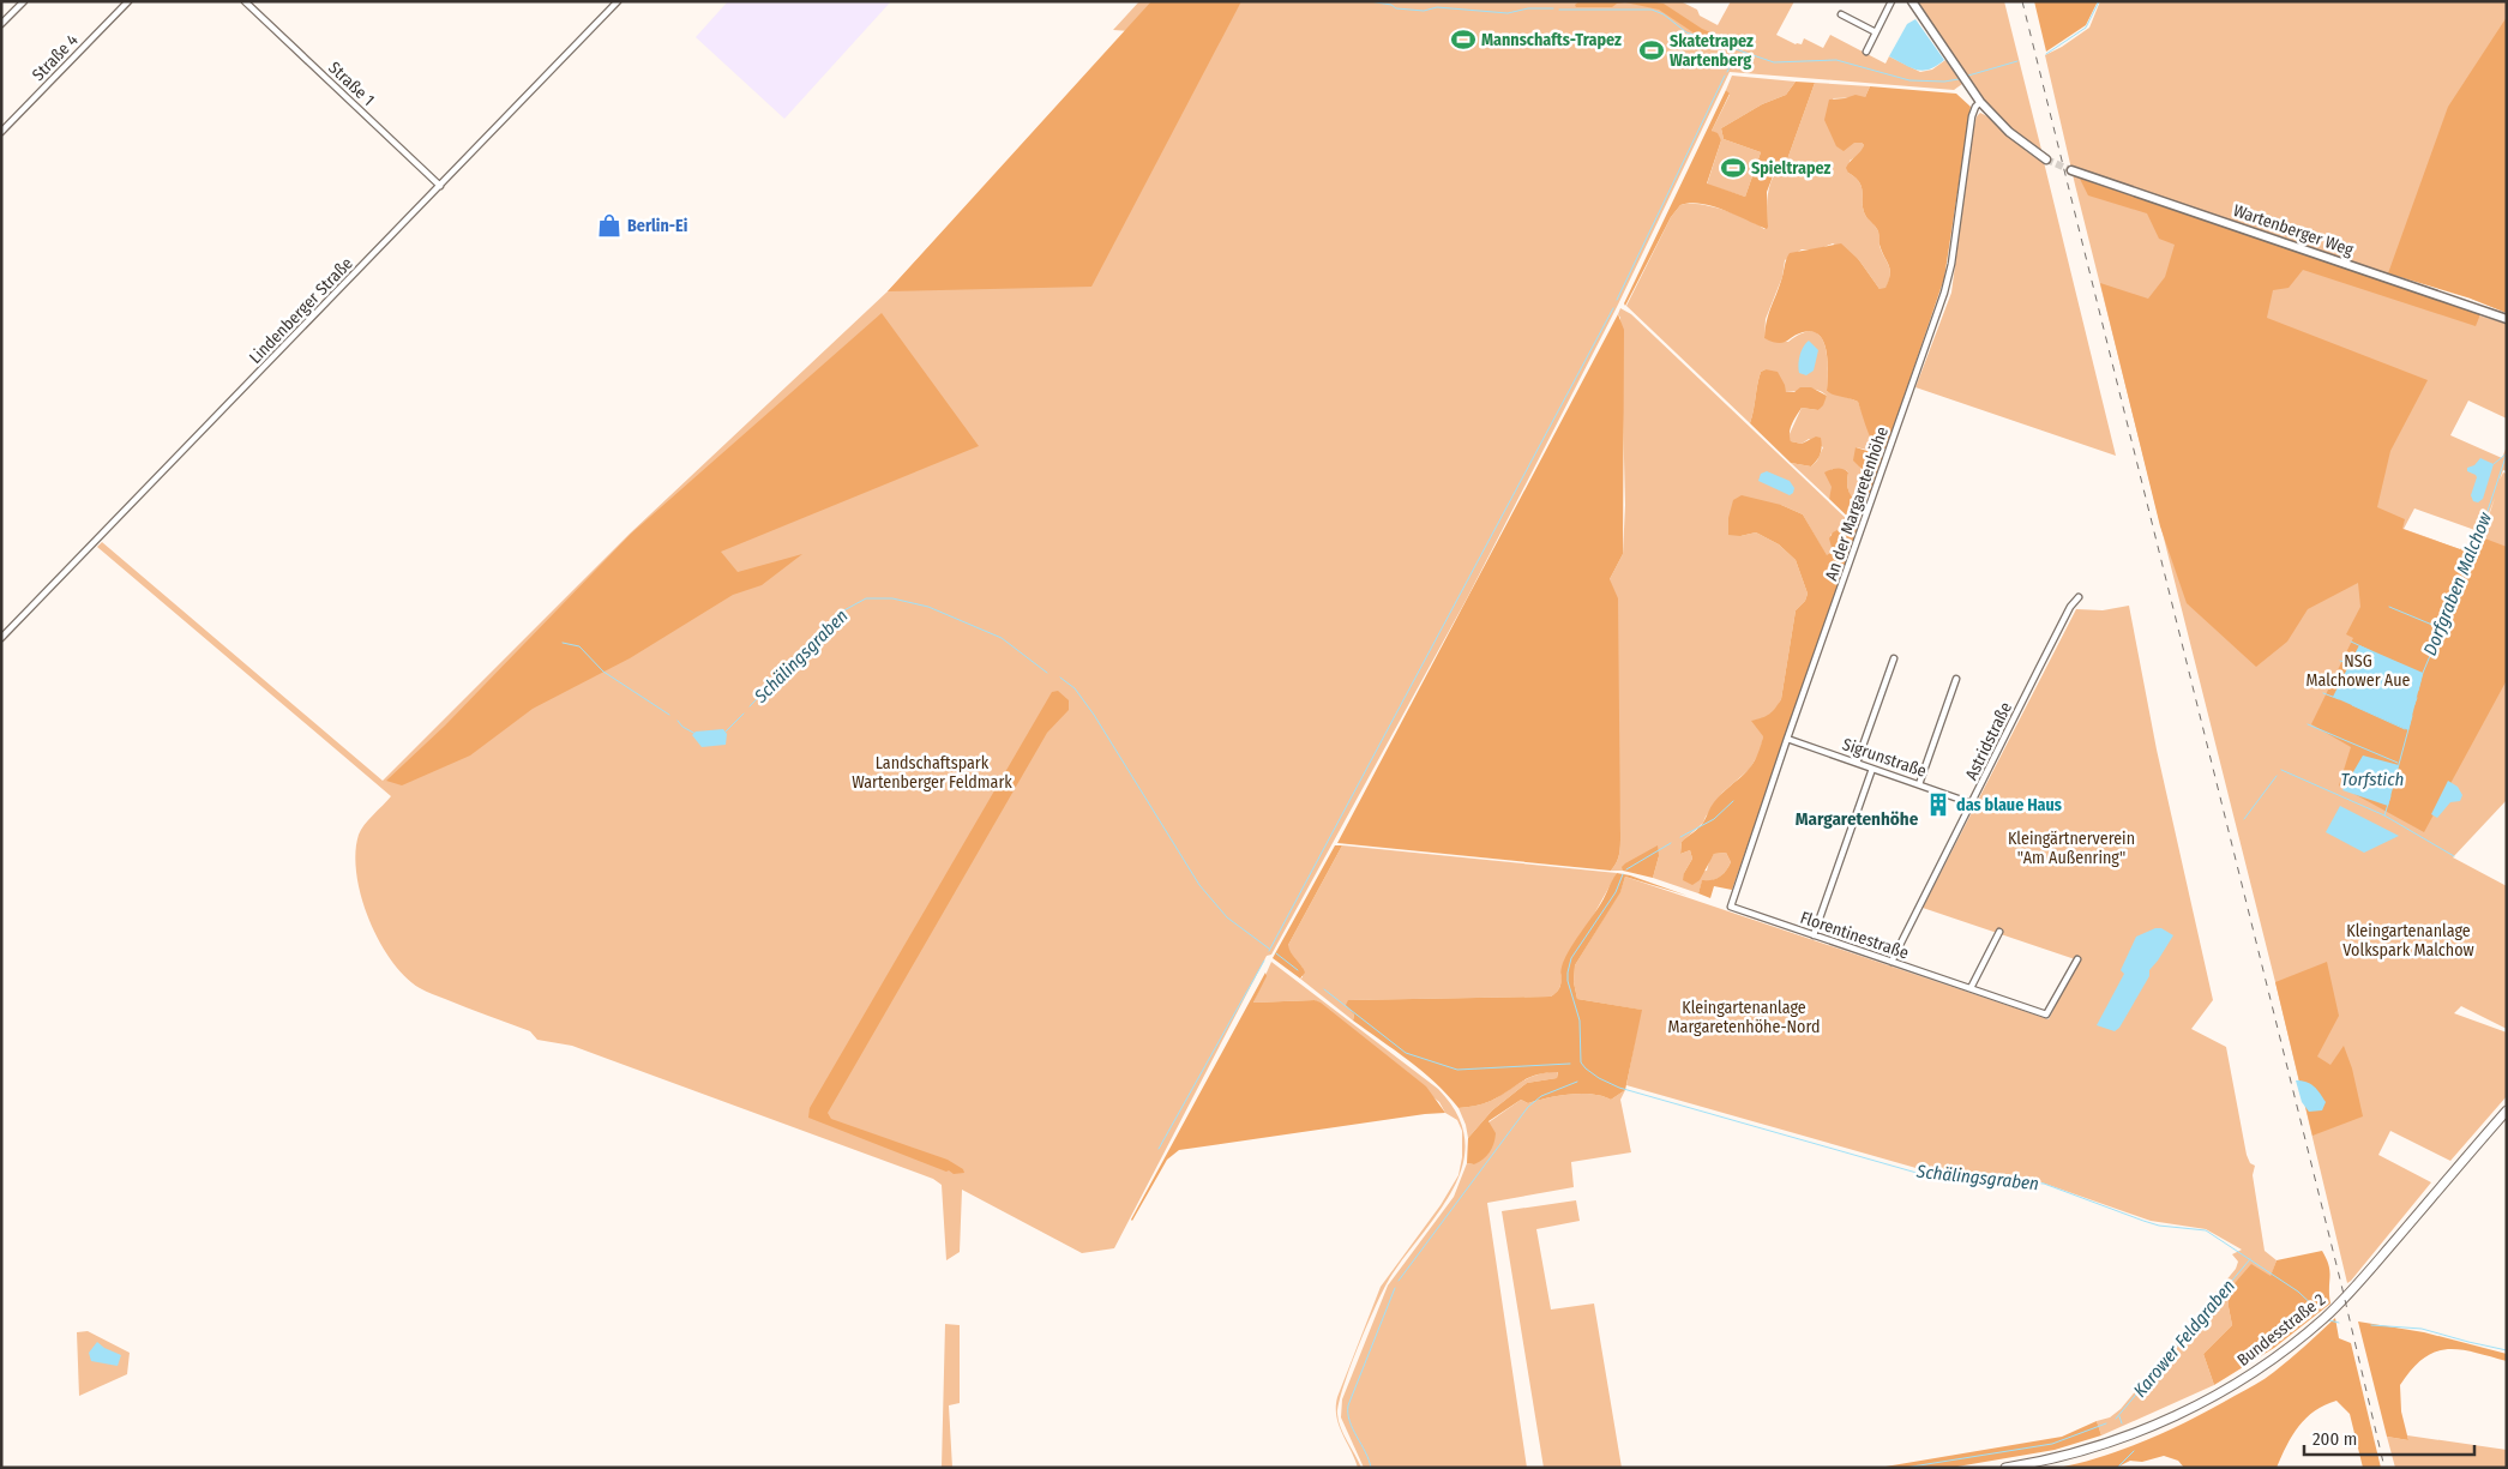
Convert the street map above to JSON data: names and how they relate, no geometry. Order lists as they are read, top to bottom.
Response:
{
  "streets": {
    "main road": ["Wartenberger Weg", "Bundesstraße 2"],
    "street": [
      "Straße 4",
      "Straße 1",
      "Lindenberger Straße",
      "An der Margaretenhöhe",
      "Astridstraße",
      "Sigrunstraße",
      "Florentinestraße"
    ]
  },
  "crossings": [
    ["Straße 1", "Lindenberger Straße"],
    ["An der Margaretenhöhe", "Sigrunstraße"],
    ["An der Margaretenhöhe", "Florentinestraße"],
    ["Astridstraße", "Sigrunstraße"],
    ["Astridstraße", "Florentinestraße"]
  ],
  "districts": ["Margaretenhöhe"],
  "water": [
    "Dorfgraben Malchow",
    "Schälingsgraben",
    "Torfstich",
    "Karower Feldgraben"
  ],
  "parks": [
    "NSG Malchower Aue",
    "Landschaftspark Wartenberger Feldmark",
    "Kleingärtnerverein \"Am Außenring\"",
    "Kleingartenanlage Volkspark Malchow",
    "Kleingartenanlage Margaretenhöhe-Nord"
  ],
  "places": {
    "sports": ["Mannschafts-Trapez", "Skatetrapez Wartenberg", "Spieltrapez"],
    "shop": ["Berlin-Ei"],
    "building": ["das blaue Haus"]
  },
  "scale_bar": "200 m"
}
